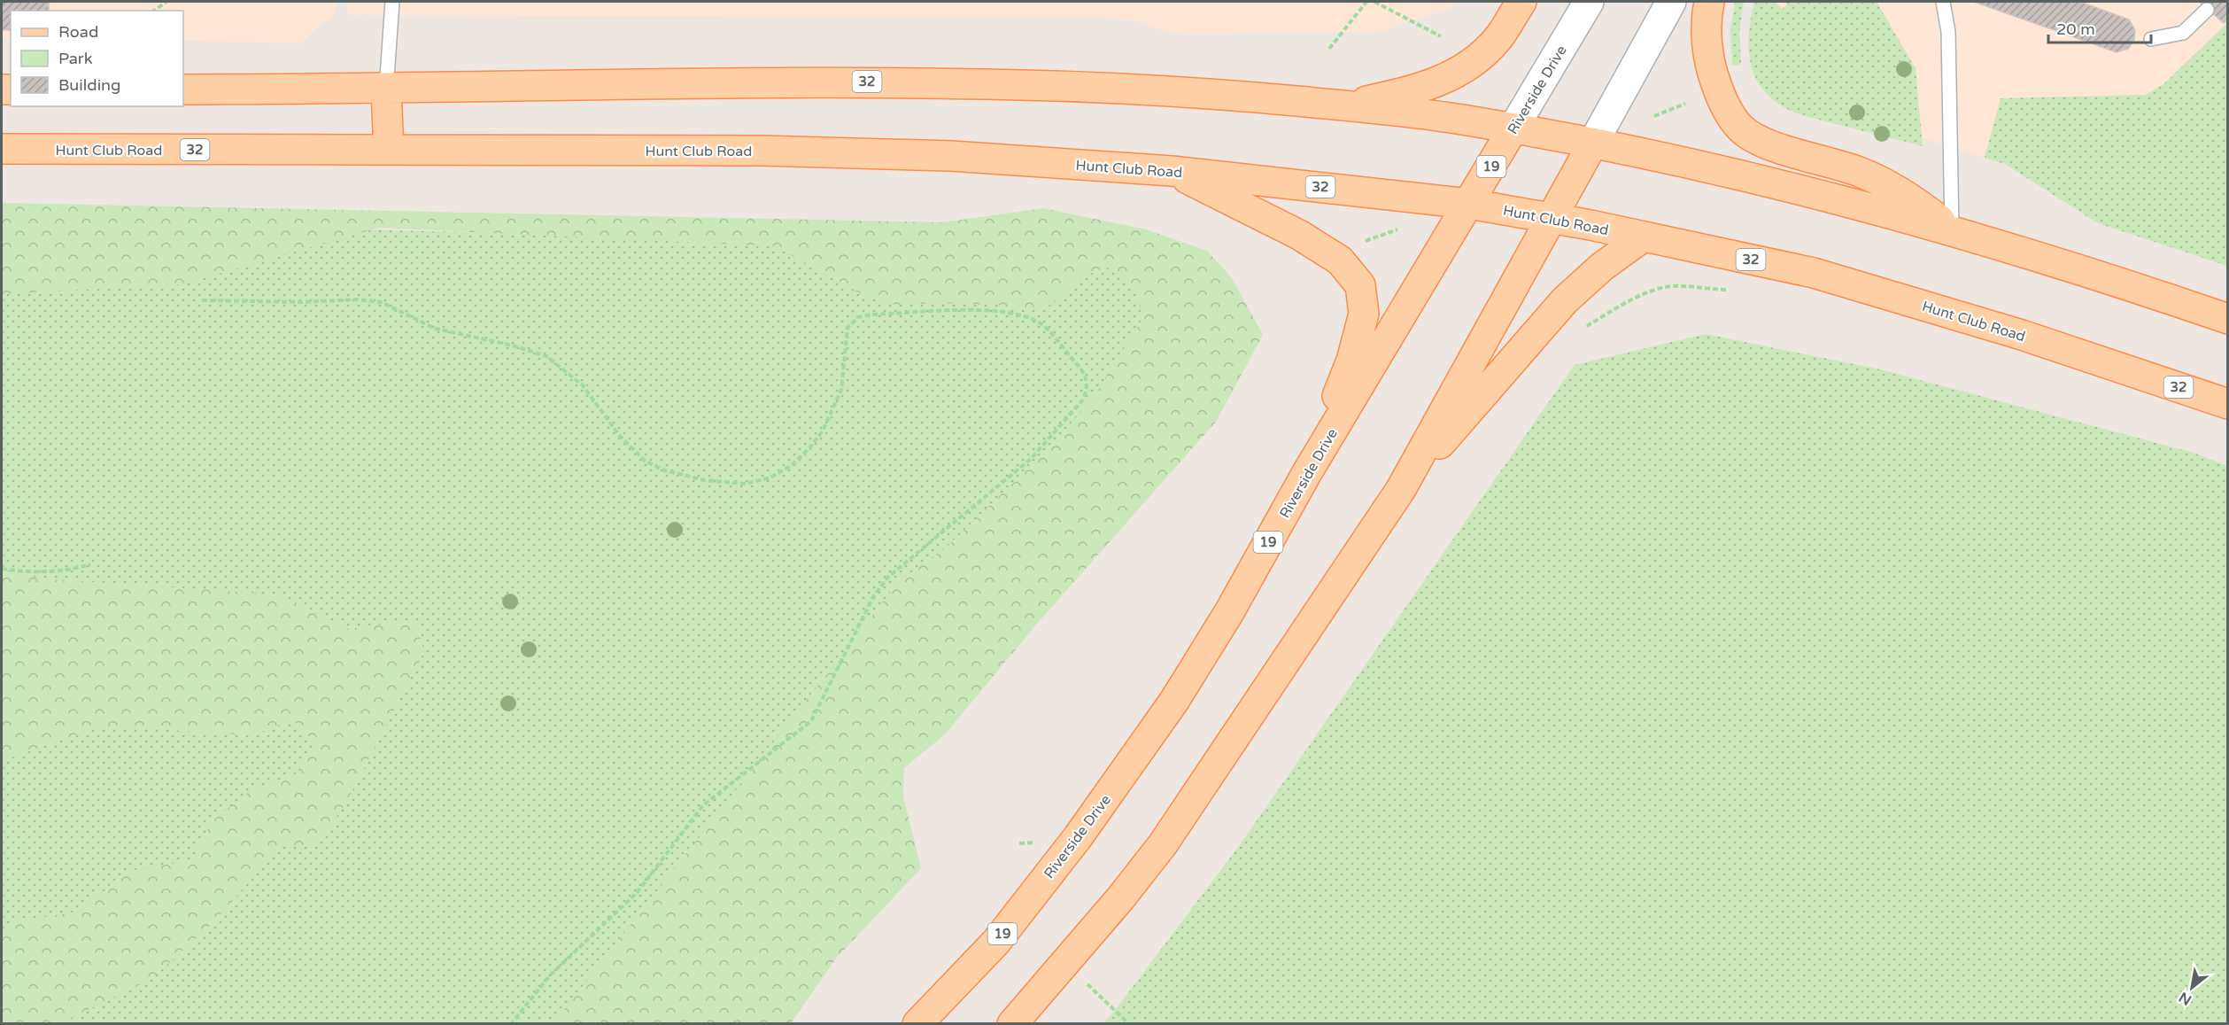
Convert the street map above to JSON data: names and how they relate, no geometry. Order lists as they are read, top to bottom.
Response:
{
  "streets": {
    "main road": [
      "32",
      "Riverside Drive",
      "Hunt Club Road",
      "19"
    ]
  },
  "crossings": [
    ["32", "Riverside Drive"],
    ["Riverside Drive", "Hunt Club Road"]
  ],
  "legend": ["Road", "Park", "Building"],
  "scale_bar": "20 m",
  "north": "bottom left"
}
